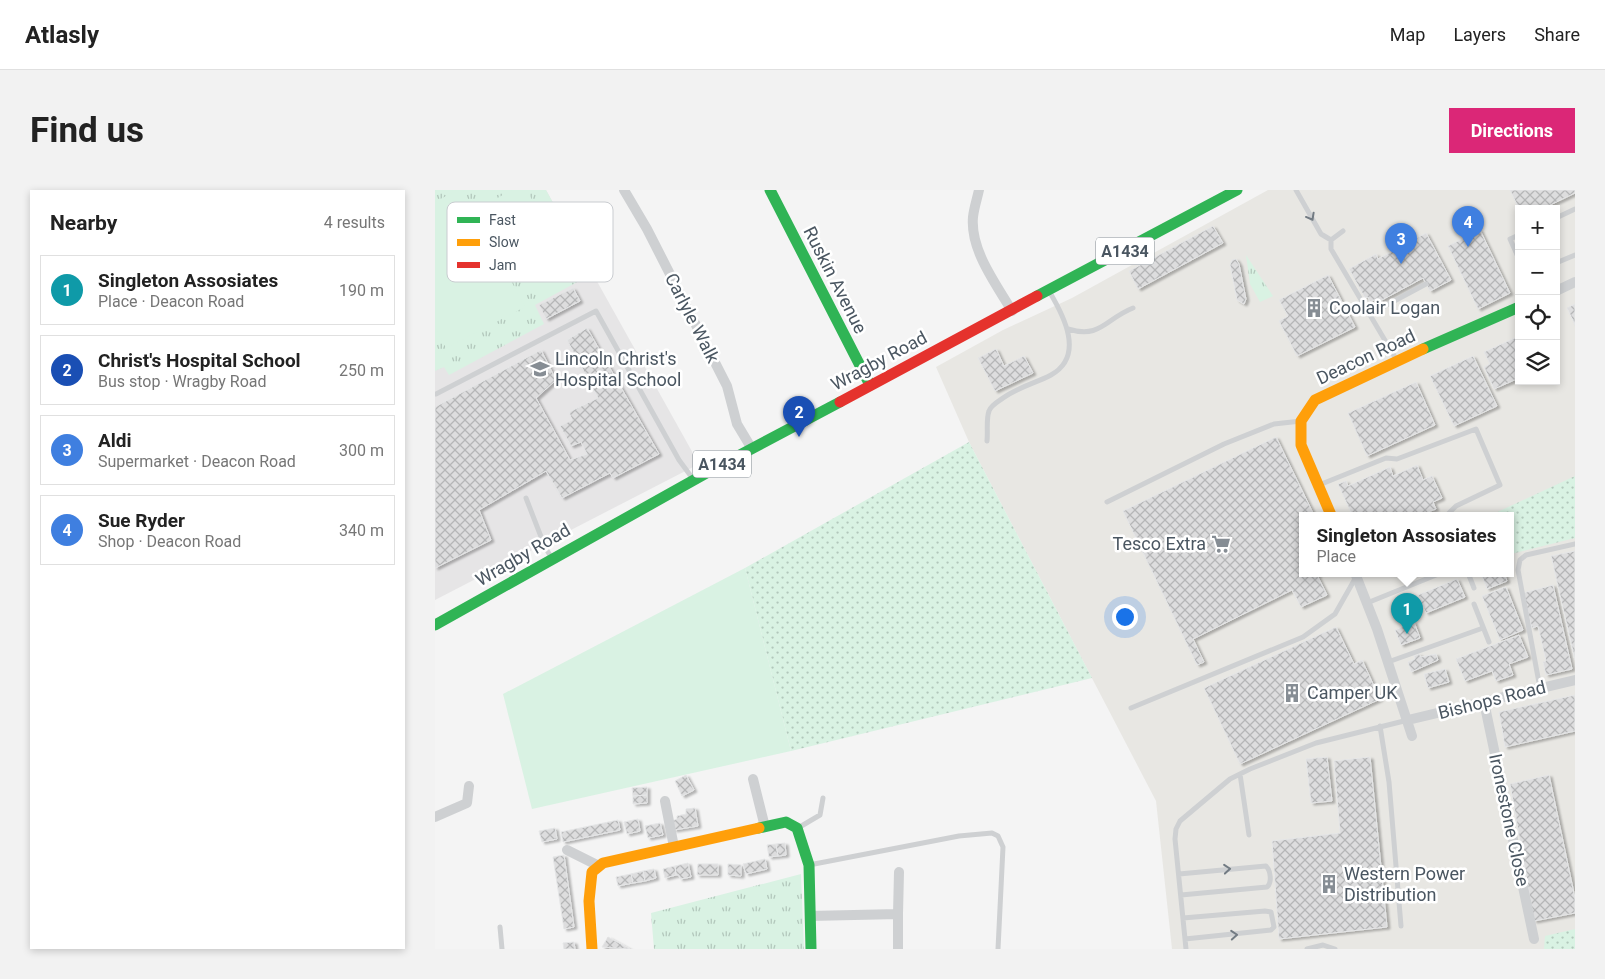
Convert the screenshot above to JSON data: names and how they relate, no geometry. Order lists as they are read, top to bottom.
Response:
{
  "streets": {
    "main road": [
      "A1434",
      "Ruskin Avenue",
      "Deacon Road",
      "Wragby Road"
    ],
    "street": ["Carlyle Walk", "Bishops Road", "Ironestone Close"]
  },
  "crossings": [
    ["Ruskin Avenue", "Wragby Road"],
    ["Carlyle Walk", "Wragby Road"],
    ["Bishops Road", "Ironestone Close"]
  ],
  "places": {
    "building": ["Coolair Logan", "Camper UK", "Western Power Distribution"],
    "school or university": ["Lincoln Christ's Hospital School"],
    "supermarket": ["Tesco Extra"]
  },
  "legend": ["Fast", "Slow", "Jam"],
  "page": {
    "header": "Atlasly",
    "nav": ["Map", "Layers", "Share"],
    "buttons": "Directions",
    "title": "Find us",
    "heading": ["Nearby", "4 results"],
    "map_buttons": ["+", "−"],
    "pins": [
      "4",
      "3",
      "2",
      "1"
    ],
    "list": [
      {
        "mark": "1",
        "name": "Singleton Assosiates",
        "note": "Place · Deacon Road",
        "value": "190 m"
      },
      {
        "mark": "2",
        "name": "Christ's Hospital School",
        "note": "Bus stop · Wragby Road",
        "value": "250 m"
      },
      {
        "mark": "3",
        "name": "Aldi",
        "note": "Supermarket · Deacon Road",
        "value": "300 m"
      },
      {
        "mark": "4",
        "name": "Sue Ryder",
        "note": "Shop · Deacon Road",
        "value": "340 m"
      }
    ],
    "popup": ["Singleton Assosiates", "Place"]
  }
}
